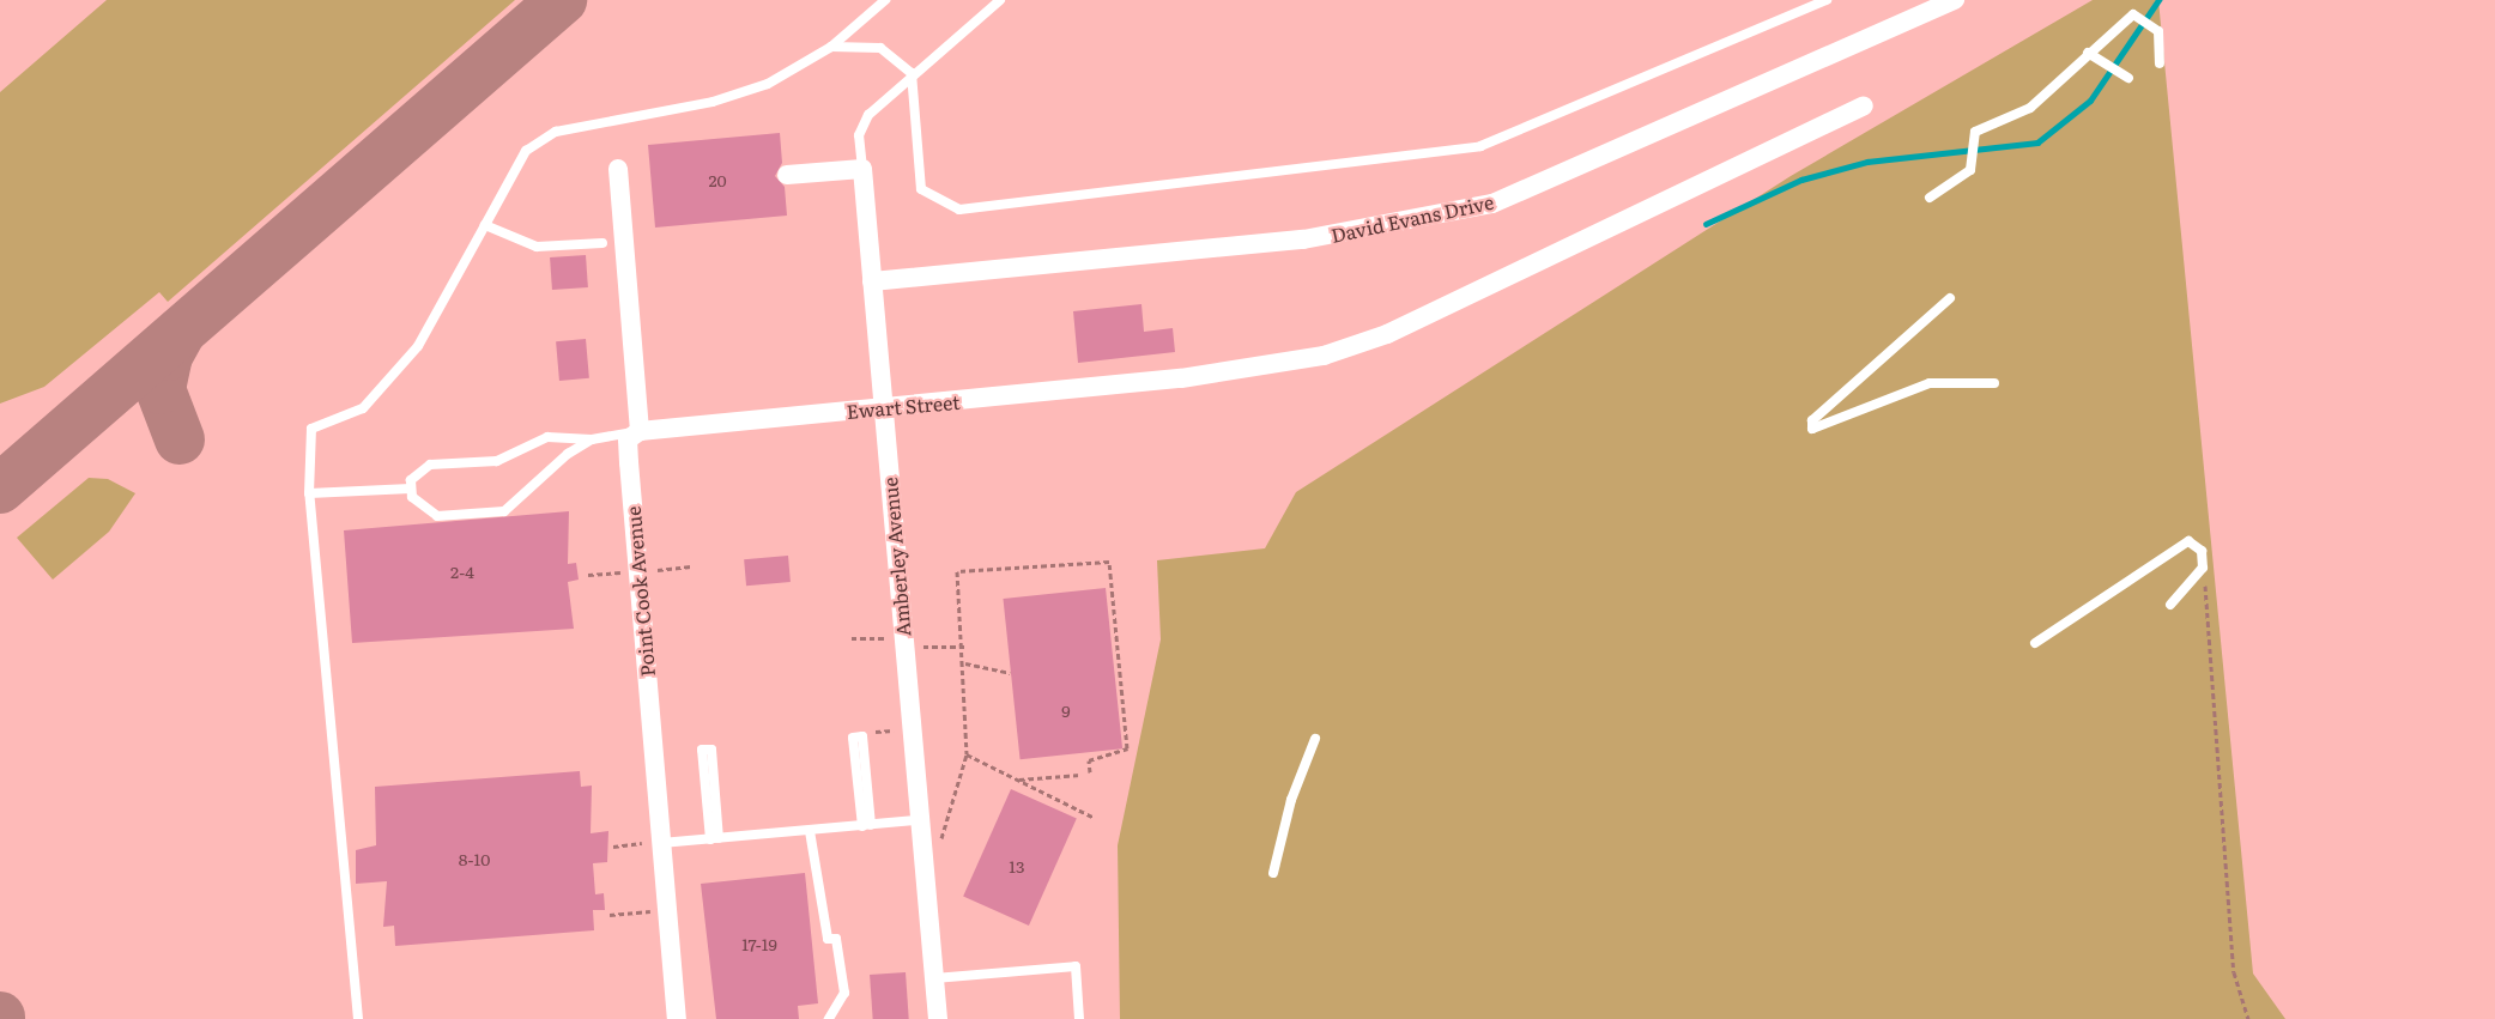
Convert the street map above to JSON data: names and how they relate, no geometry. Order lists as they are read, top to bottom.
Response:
{
  "streets": {
    "street": [
      "David Evans Drive",
      "Ewart Street",
      "Amberley Avenue",
      "Point Cook Avenue"
    ]
  },
  "crossings": [
    ["David Evans Drive", "Amberley Avenue"],
    ["Ewart Street", "Amberley Avenue"],
    ["Ewart Street", "Point Cook Avenue"]
  ],
  "house_numbers": [
    "20",
    "2-4",
    "9",
    "8-10",
    "13",
    "17-19"
  ]
}
